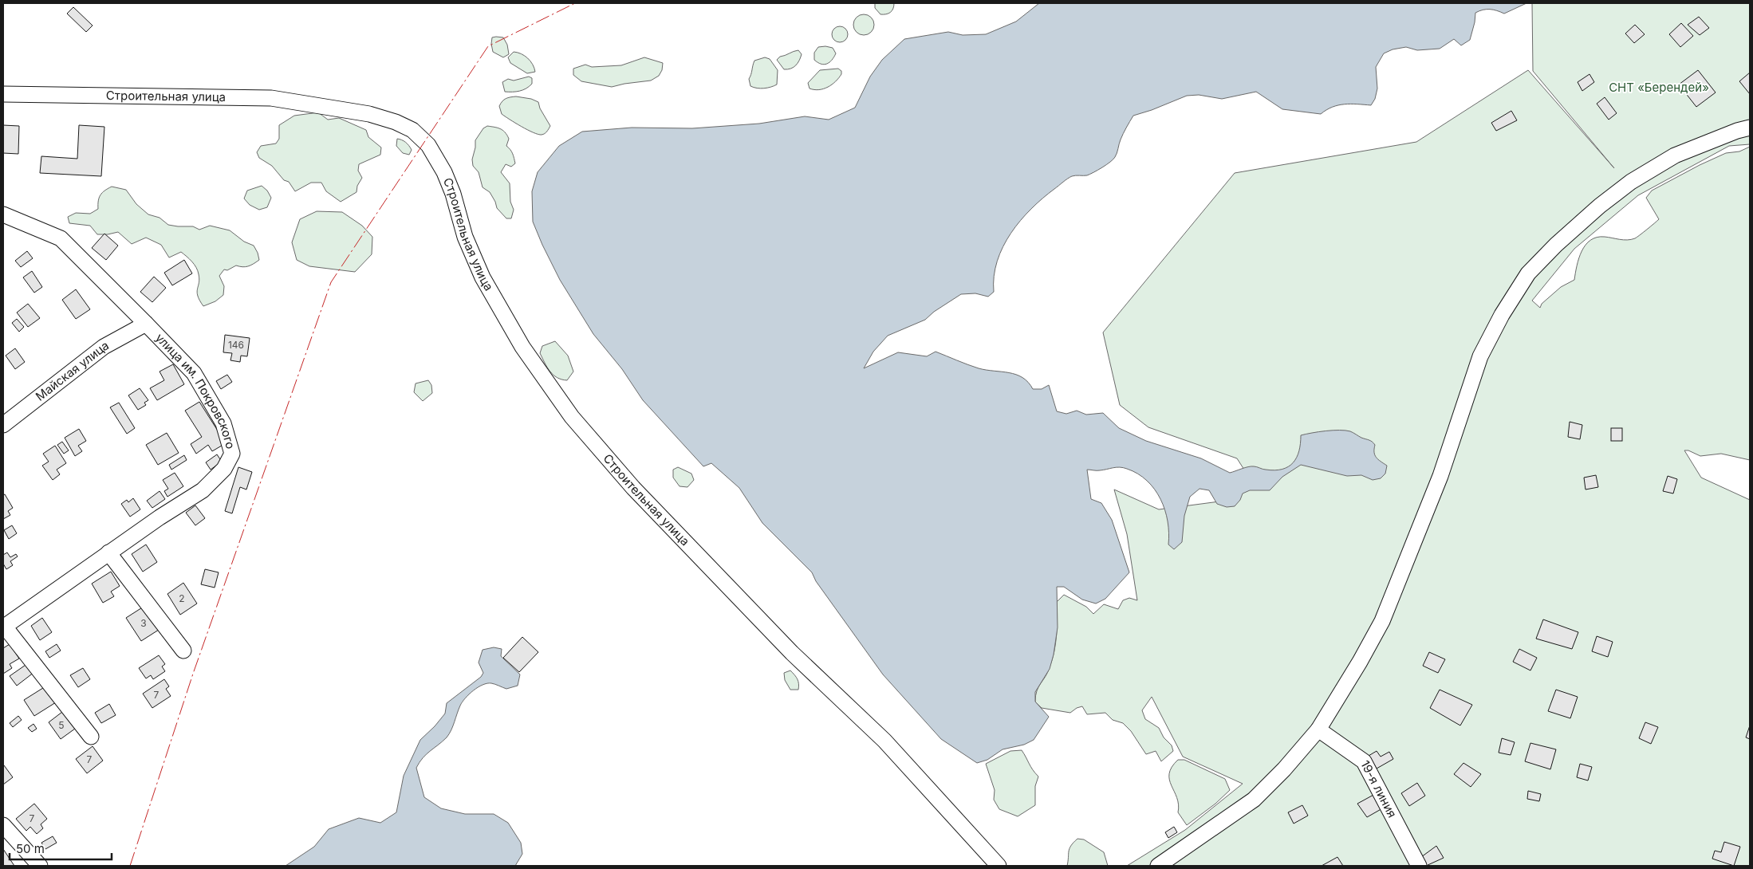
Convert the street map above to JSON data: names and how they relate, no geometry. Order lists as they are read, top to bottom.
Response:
{
  "streets": {
    "street": [
      "Строительная улица",
      "Майская улица",
      "улица им. Покровского",
      "19-я линия"
    ]
  },
  "crossings": [
    ["Майская улица", "улица им. Покровского"]
  ],
  "parks": ["СНТ «Берендей»"],
  "house_numbers": [
    "146",
    "2",
    "3",
    "7",
    "5",
    "7",
    "7"
  ],
  "scale_bar": "50 m"
}
